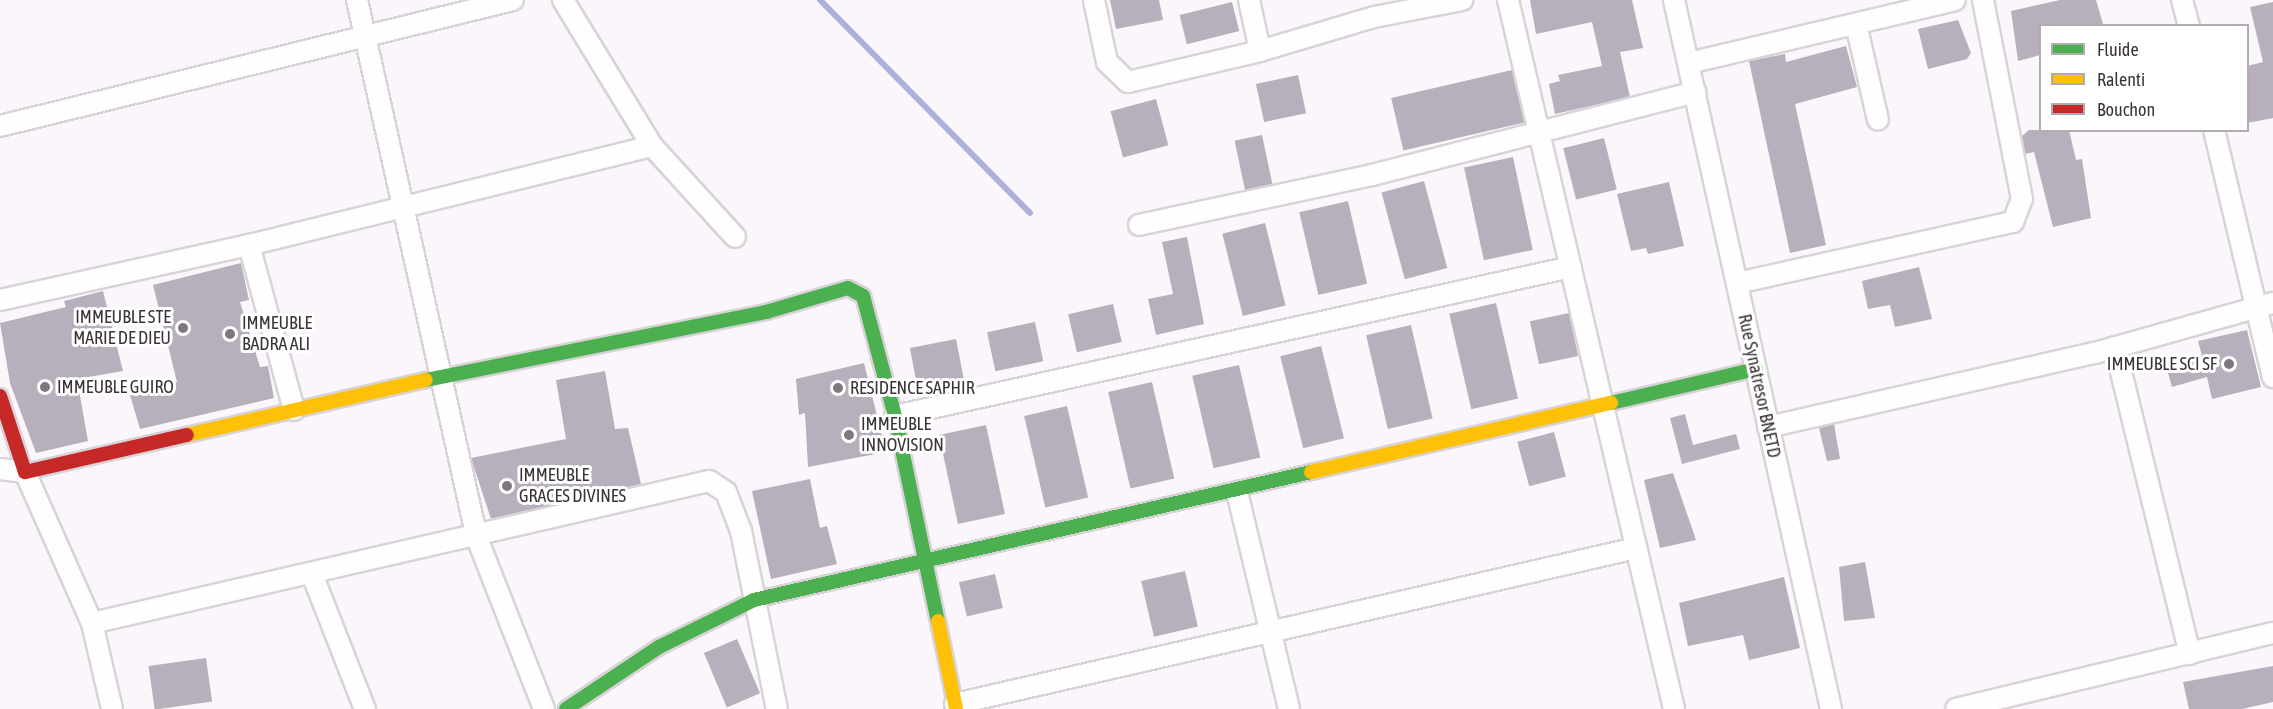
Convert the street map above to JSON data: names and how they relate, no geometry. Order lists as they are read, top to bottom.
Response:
{
  "streets": {
    "street": ["Rue Synatresor BNETD"]
  },
  "places": [
    "IMMEUBLE STE MARIE DE DIEU",
    "IMMEUBLE BADRA ALI",
    "IMMEUBLE SCI SF",
    "IMMEUBLE GUIRO",
    "RESIDENCE SAPHIR",
    "IMMEUBLE INNOVISION",
    "IMMEUBLE GRACES DIVINES"
  ],
  "legend": ["Fluide", "Ralenti", "Bouchon"]
}
